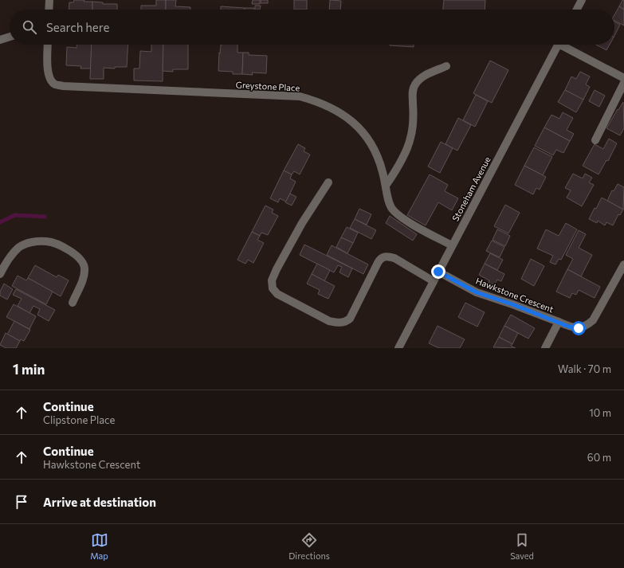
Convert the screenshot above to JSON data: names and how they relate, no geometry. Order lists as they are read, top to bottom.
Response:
{
  "streets": {
    "street": ["Greystone Place", "Stoneham Avenue", "Hawkstone Crescent"]
  },
  "crossings": [
    ["Greystone Place", "Stoneham Avenue"],
    ["Stoneham Avenue", "Hawkstone Crescent"]
  ],
  "page": {
    "search": "Search here",
    "heading": ["1 min", "Walk · 70 m"],
    "list": [
      ["Continue", "Clipstone Place", "10 m"],
      ["Continue", "Hawkstone Crescent", "60 m"],
      "Arrive at destination"
    ],
    "nav": ["Map", "Directions", "Saved"]
  }
}
